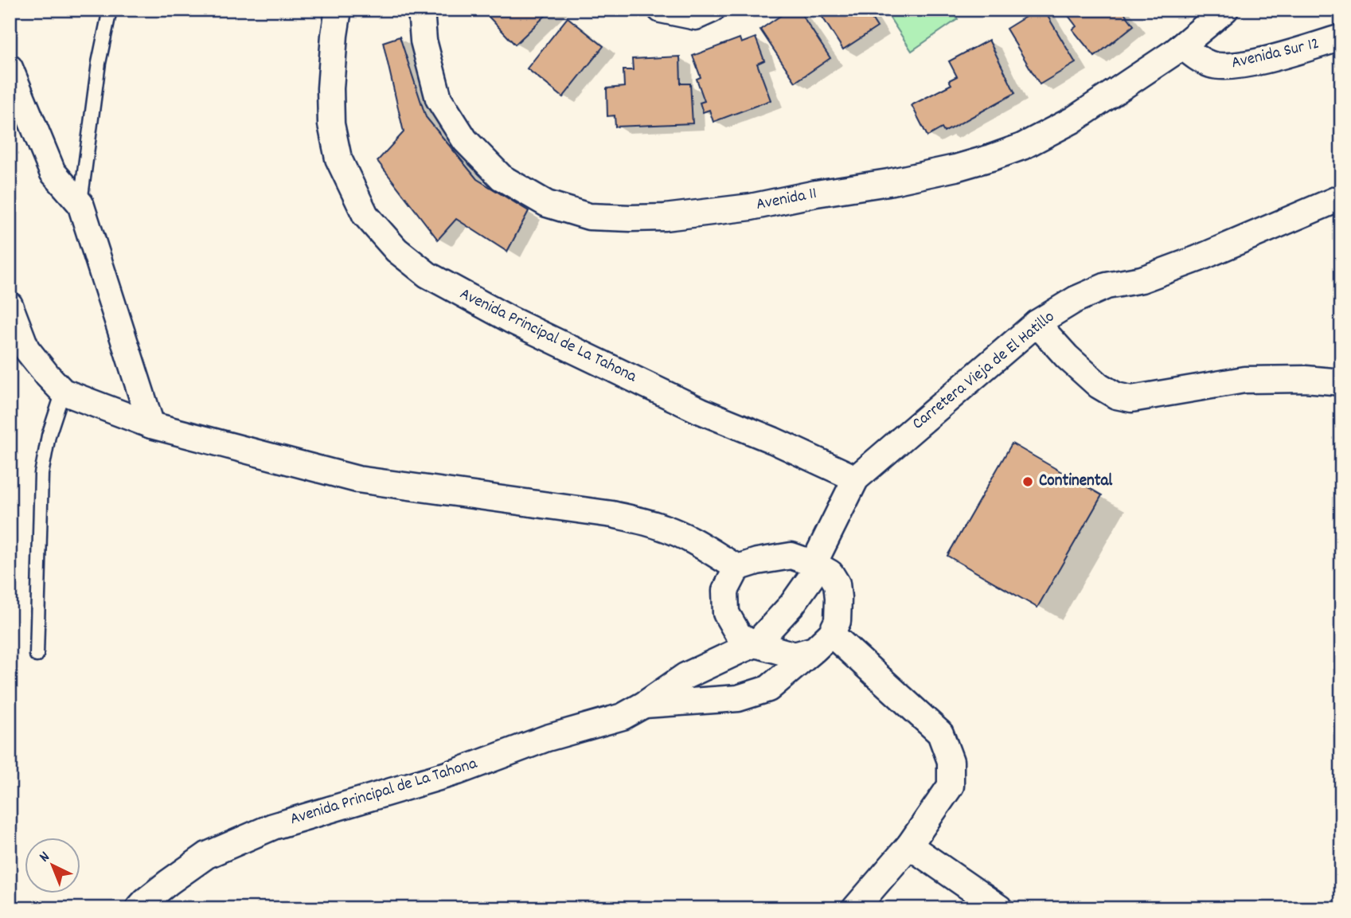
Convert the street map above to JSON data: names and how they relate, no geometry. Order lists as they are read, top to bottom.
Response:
{
  "streets": {
    "street": [
      "Avenida Sur 12",
      "Avenida 11",
      "Avenida Principal de La Tahona",
      "Carretera Vieja de El Hatillo"
    ]
  },
  "crossings": [
    ["Avenida Sur 12", "Avenida 11"],
    ["Avenida Principal de La Tahona", "Carretera Vieja de El Hatillo"]
  ],
  "places": ["Continental"],
  "north": "top left"
}
